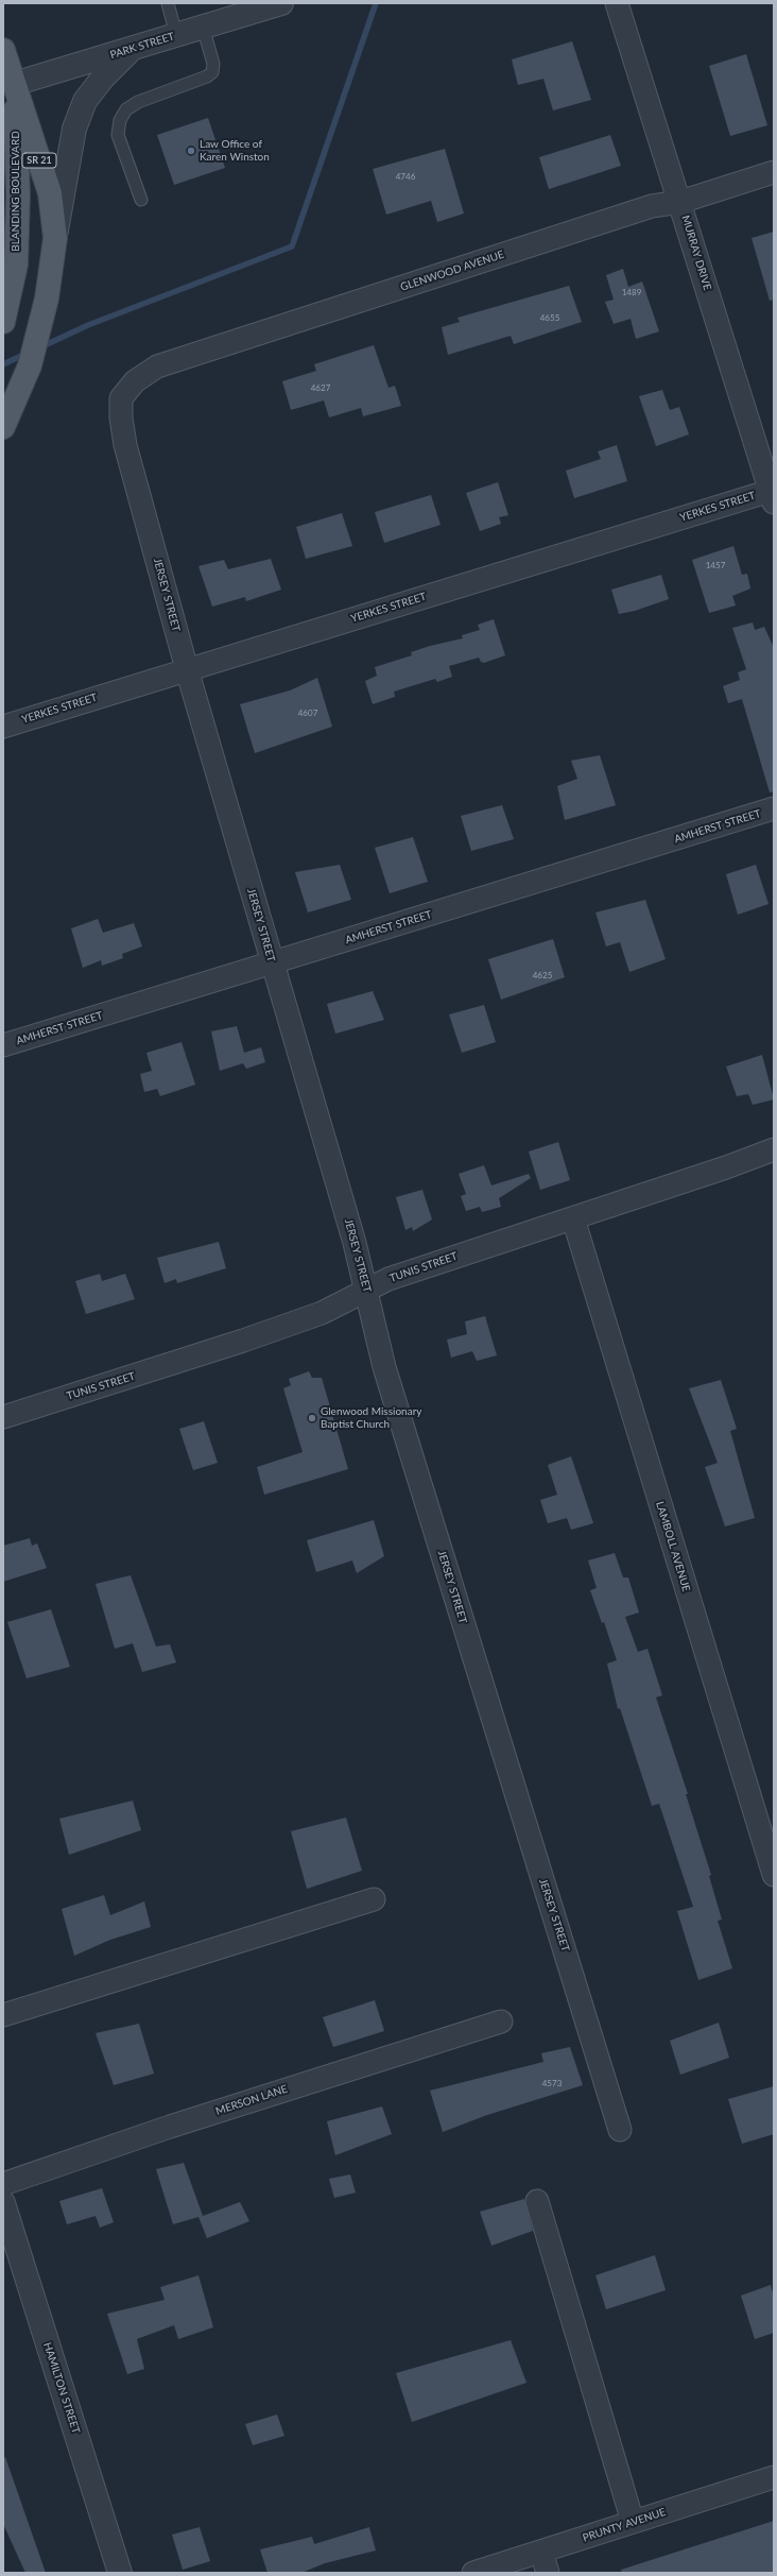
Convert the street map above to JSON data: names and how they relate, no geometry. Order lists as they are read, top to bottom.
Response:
{
  "streets": {
    "main road": ["SR 21", "BLANDING BOULEVARD"],
    "street": [
      "PARK STREET",
      "MURRAY DRIVE",
      "GLENWOOD AVENUE",
      "YERKES STREET",
      "JERSEY STREET",
      "AMHERST STREET",
      "TUNIS STREET",
      "LAMBOLL AVENUE",
      "MERSON LANE",
      "HAMILTON STREET",
      "PRUNTY AVENUE"
    ]
  },
  "crossings": [
    ["PARK STREET", "BLANDING BOULEVARD"],
    ["MURRAY DRIVE", "GLENWOOD AVENUE"],
    ["MURRAY DRIVE", "YERKES STREET"],
    ["GLENWOOD AVENUE", "JERSEY STREET"],
    ["YERKES STREET", "JERSEY STREET"],
    ["JERSEY STREET", "AMHERST STREET"],
    ["JERSEY STREET", "TUNIS STREET"],
    ["TUNIS STREET", "LAMBOLL AVENUE"]
  ],
  "places": ["Law Office of Karen Winston", "Glenwood Missionary Baptist Church"],
  "house_numbers": [
    "4746",
    "1489",
    "4655",
    "4627",
    "1457",
    "4607",
    "4625",
    "4573"
  ]
}
